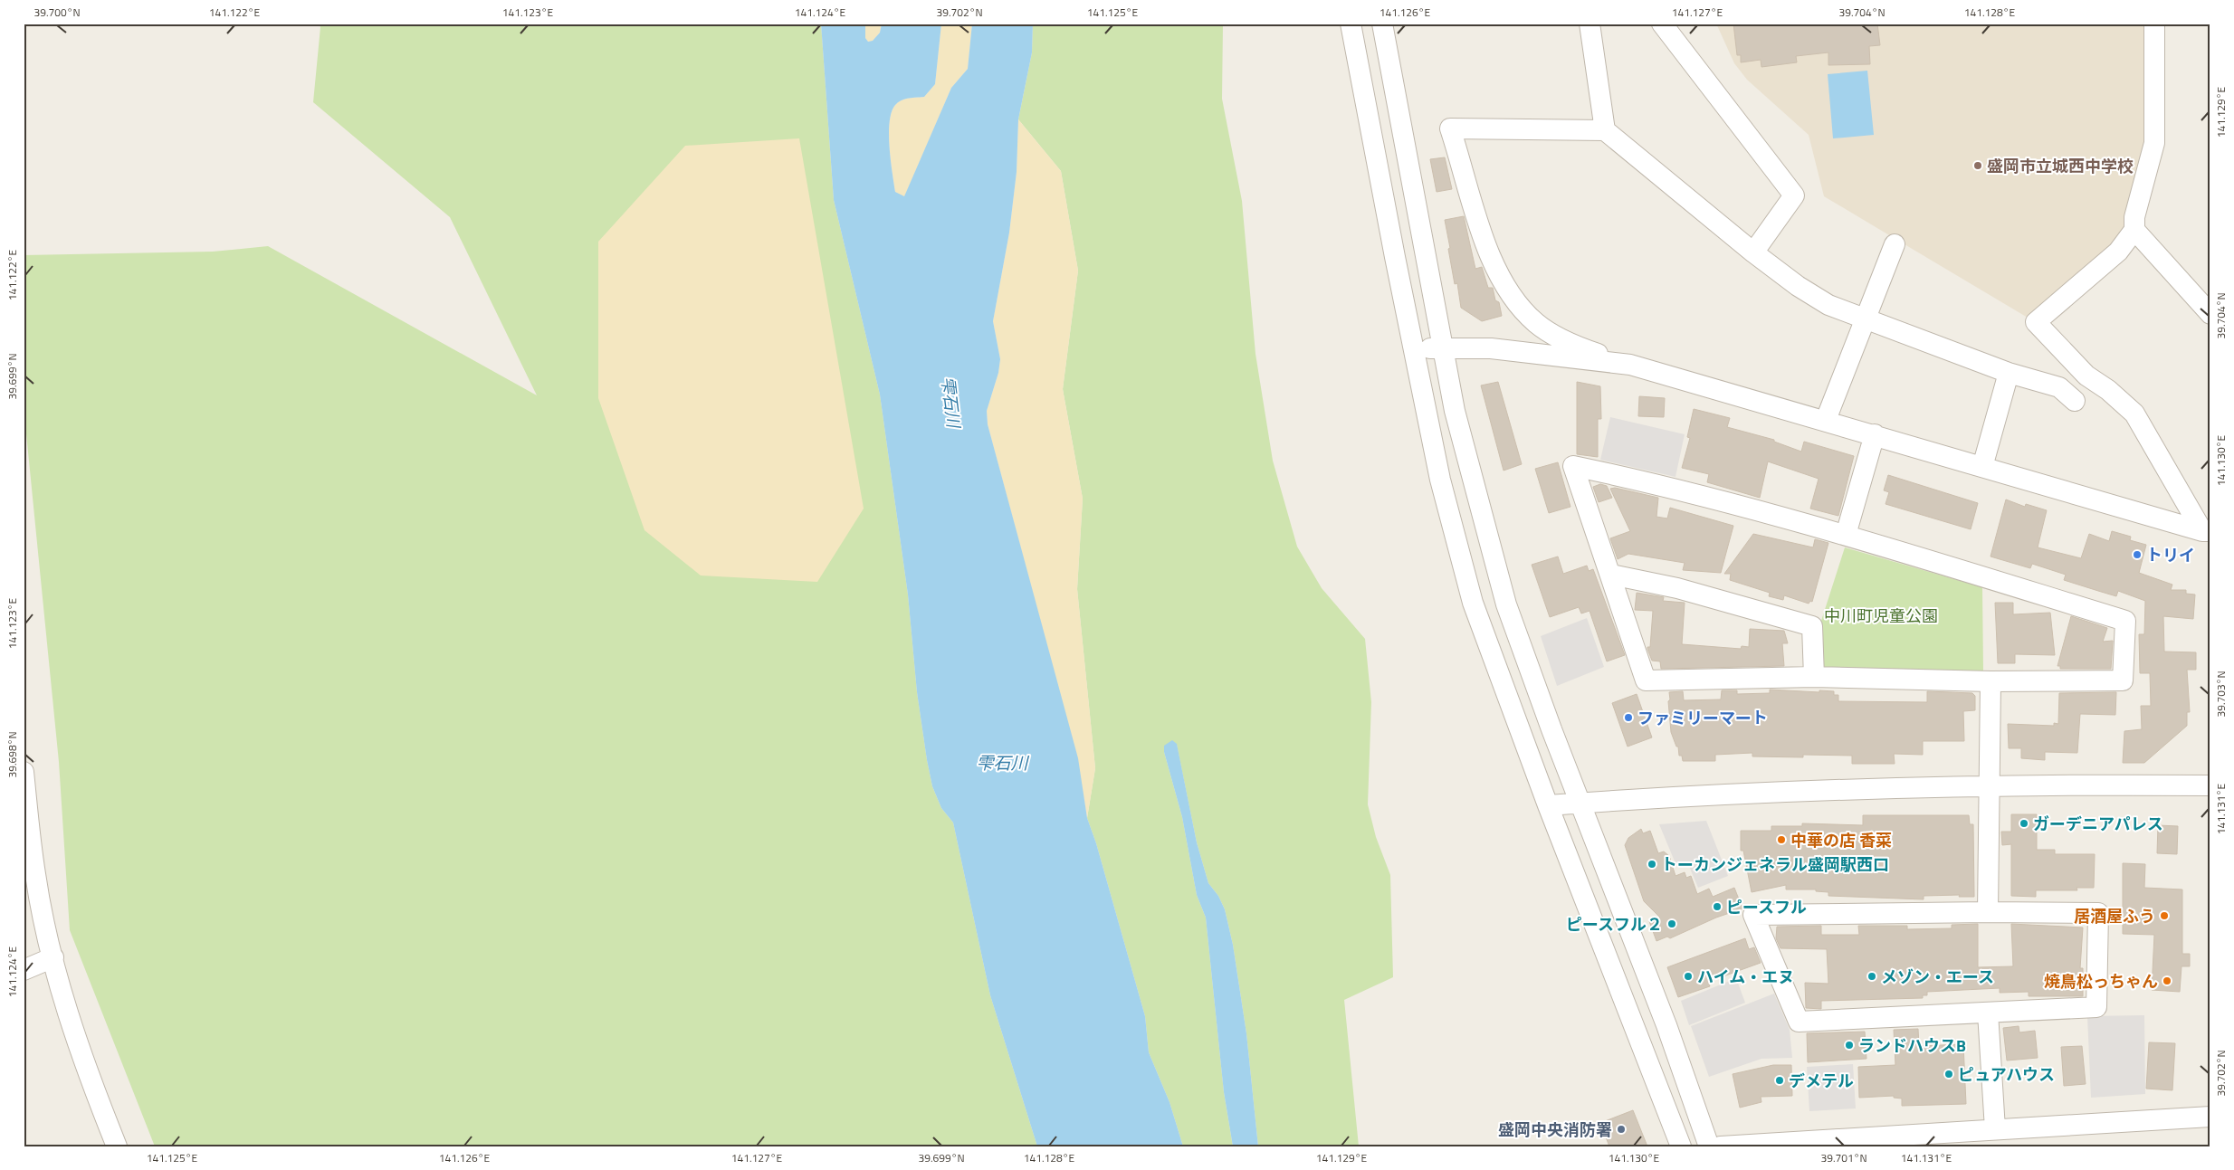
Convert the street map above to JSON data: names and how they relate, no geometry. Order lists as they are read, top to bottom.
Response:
{
  "water": ["雫石川"],
  "parks": ["中川町児童公園"],
  "places": [
    "盛岡市立城西中学校",
    "トリイ",
    "ファミリーマート",
    "ガーデニアパレス",
    "中華の店 香菜",
    "トーカンジェネラル盛岡駅西口",
    "ピースフル",
    "居酒屋ふう",
    "ピースフル２",
    "ハイム・エヌ",
    "メゾン・エース",
    "焼鳥松っちゃん",
    "ランドハウスB",
    "ピュアハウス",
    "デメテル",
    "盛岡中央消防署"
  ],
  "coordinates": [
    "39.700°N",
    "141.122°E",
    "141.123°E",
    "141.124°E",
    "39.702°N",
    "141.125°E",
    "141.126°E",
    "141.127°E",
    "39.704°N",
    "141.128°E",
    "141.129°E",
    "39.699°N",
    "141.130°E",
    "39.703°N",
    "39.698°N",
    "141.131°E",
    "39.701°N"
  ]
}
